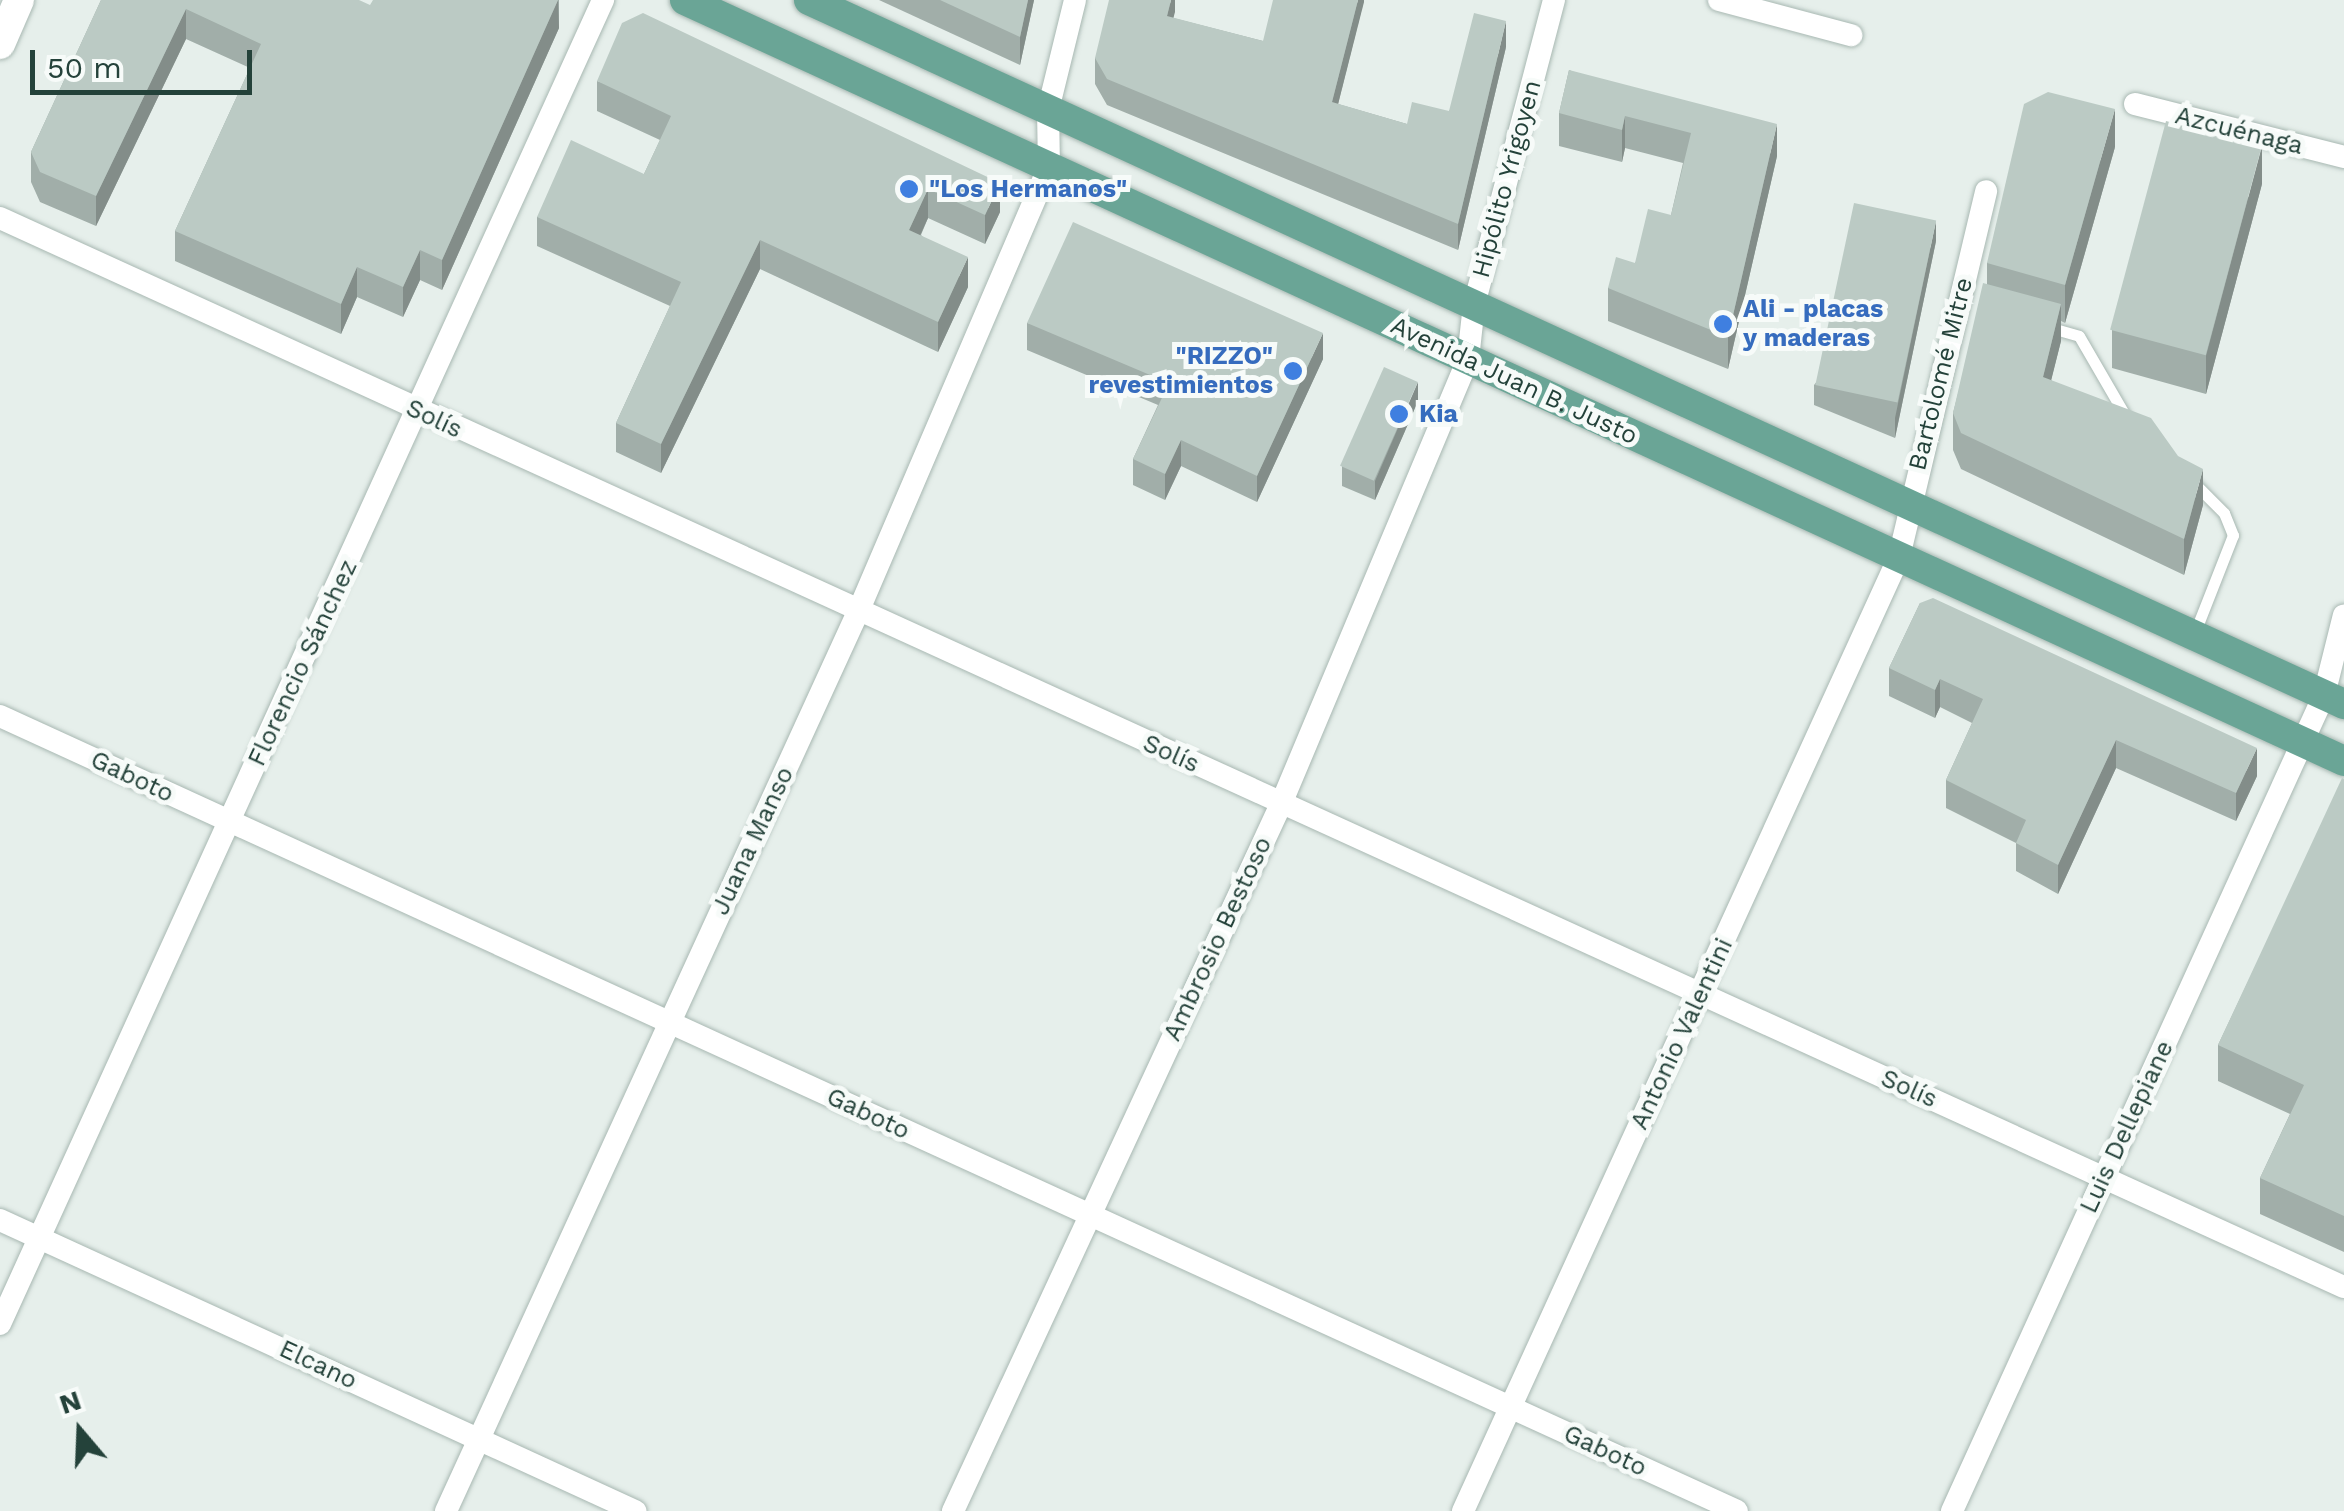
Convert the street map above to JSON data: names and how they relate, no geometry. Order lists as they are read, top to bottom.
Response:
{
  "streets": {
    "main road": ["Avenida Juan B. Justo"],
    "street": [
      "Azcuénaga",
      "Hipólito Yrigoyen",
      "Bartolomé Mitre",
      "Solís",
      "Florencio Sánchez",
      "Gaboto",
      "Juana Manso",
      "Ambrosio Bestoso",
      "Antonio Valentini",
      "Luis Dellepiane",
      "Elcano"
    ]
  },
  "crossings": [
    ["Hipólito Yrigoyen", "Avenida Juan B. Justo"],
    ["Hipólito Yrigoyen", "Ambrosio Bestoso"],
    ["Bartolomé Mitre", "Avenida Juan B. Justo"],
    ["Bartolomé Mitre", "Antonio Valentini"],
    ["Avenida Juan B. Justo", "Juana Manso"],
    ["Avenida Juan B. Justo", "Ambrosio Bestoso"],
    ["Avenida Juan B. Justo", "Antonio Valentini"],
    ["Avenida Juan B. Justo", "Luis Dellepiane"],
    ["Solís", "Florencio Sánchez"],
    ["Solís", "Juana Manso"],
    ["Solís", "Ambrosio Bestoso"],
    ["Solís", "Antonio Valentini"],
    ["Solís", "Luis Dellepiane"],
    ["Florencio Sánchez", "Gaboto"],
    ["Florencio Sánchez", "Elcano"],
    ["Gaboto", "Juana Manso"],
    ["Gaboto", "Ambrosio Bestoso"],
    ["Gaboto", "Antonio Valentini"],
    ["Juana Manso", "Elcano"]
  ],
  "places": [
    "\"Los Hermanos\"",
    "Ali - placas y maderas",
    "\"RIZZO\" revestimientos",
    "Kia"
  ],
  "scale_bar": "50 m",
  "north": "top"
}
